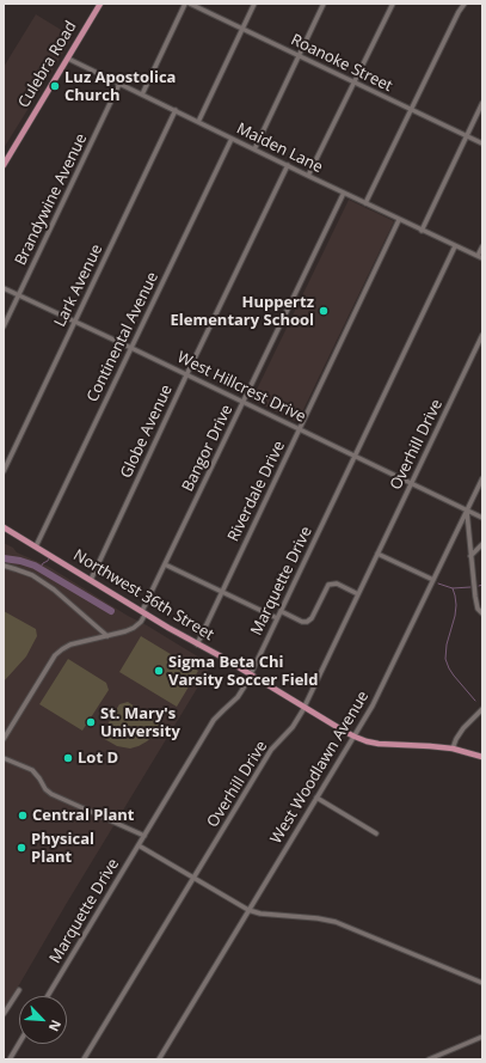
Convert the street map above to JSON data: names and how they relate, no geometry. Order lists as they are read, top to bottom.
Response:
{
  "streets": {
    "main road": ["Culebra Road", "Northwest 36th Street"],
    "street": [
      "Roanoke Street",
      "Maiden Lane",
      "Brandywine Avenue",
      "Lark Avenue",
      "Continental Avenue",
      "West Hillcrest Drive",
      "Globe Avenue",
      "Overhill Drive",
      "Bangor Drive",
      "Riverdale Drive",
      "Marquette Drive",
      "West Woodlawn Avenue"
    ]
  },
  "crossings": [
    ["Culebra Road", "Maiden Lane"],
    ["Maiden Lane", "Brandywine Avenue"],
    ["Maiden Lane", "Lark Avenue"],
    ["Maiden Lane", "Continental Avenue"],
    ["Maiden Lane", "Globe Avenue"],
    ["Maiden Lane", "Bangor Drive"],
    ["Maiden Lane", "Riverdale Drive"],
    ["Maiden Lane", "Marquette Drive"],
    ["Brandywine Avenue", "West Hillcrest Drive"],
    ["Lark Avenue", "West Hillcrest Drive"],
    ["Continental Avenue", "West Hillcrest Drive"],
    ["Continental Avenue", "Northwest 36th Street"],
    ["West Hillcrest Drive", "Globe Avenue"],
    ["West Hillcrest Drive", "Overhill Drive"],
    ["West Hillcrest Drive", "Bangor Drive"],
    ["West Hillcrest Drive", "Riverdale Drive"],
    ["West Hillcrest Drive", "Marquette Drive"],
    ["West Hillcrest Drive", "West Woodlawn Avenue"],
    ["Globe Avenue", "Northwest 36th Street"],
    ["Overhill Drive", "Northwest 36th Street"],
    ["Bangor Drive", "Northwest 36th Street"],
    ["Riverdale Drive", "Northwest 36th Street"],
    ["Marquette Drive", "Northwest 36th Street"],
    ["Northwest 36th Street", "West Woodlawn Avenue"]
  ],
  "places": [
    "Luz Apostolica Church",
    "Huppertz Elementary School",
    "Sigma Beta Chi Varsity Soccer Field",
    "St. Mary's University",
    "Lot D",
    "Central Plant",
    "Physical Plant"
  ],
  "north": "bottom right"
}
